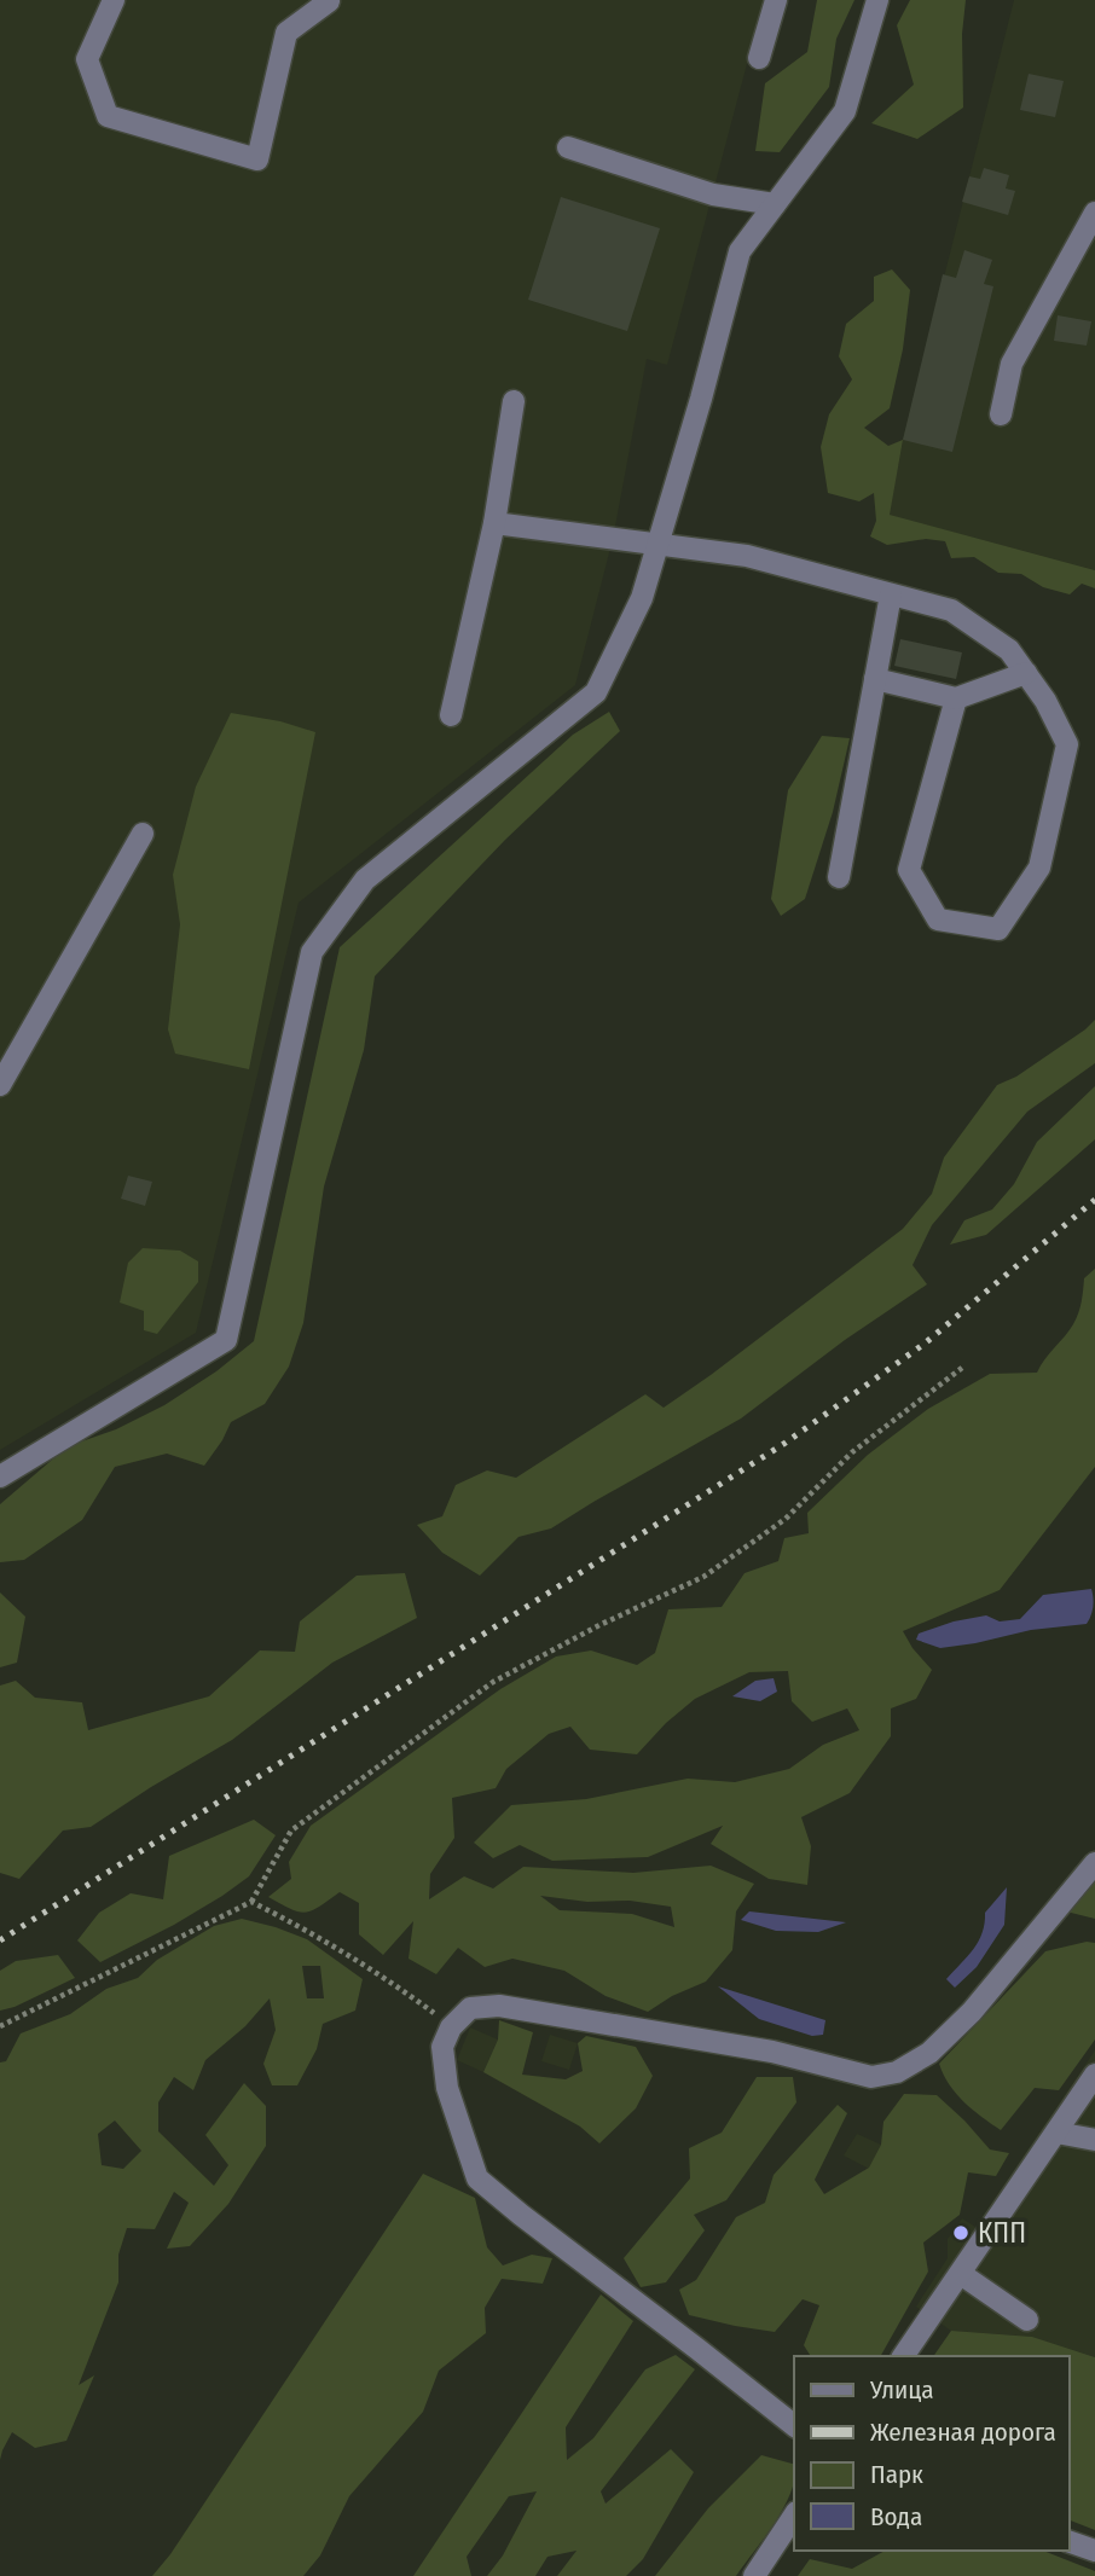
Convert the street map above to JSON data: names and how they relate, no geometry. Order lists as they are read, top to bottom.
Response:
{
  "places": ["КПП"],
  "legend": [
    "Улица",
    "Железная дорога",
    "Парк",
    "Вода"
  ]
}
